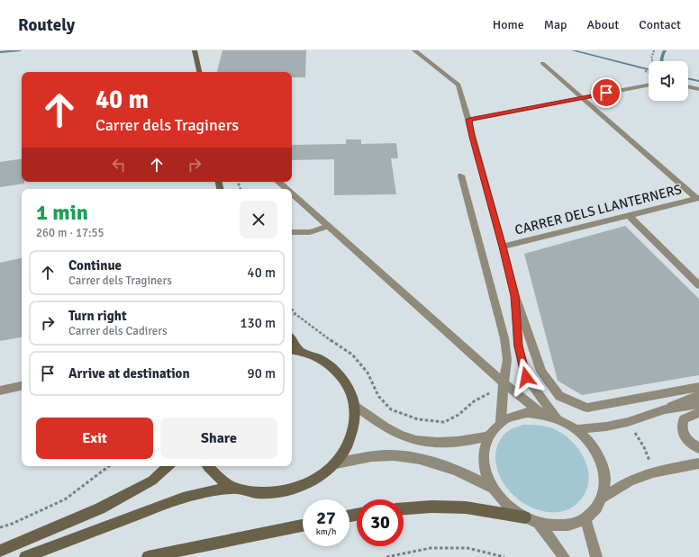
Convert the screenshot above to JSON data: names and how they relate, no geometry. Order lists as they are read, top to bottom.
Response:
{
  "streets": {
    "street": ["CARRER DELS LLANTERNERS"]
  },
  "page": {
    "header": "Routely",
    "nav": [
      "Home",
      "Map",
      "About",
      "Contact"
    ],
    "turn": ["40 m", "Carrer dels Traginers"],
    "heading": ["1 min", "260 m · 17:55"],
    "list": [
      {
        "name": "Continue",
        "note": "Carrer dels Traginers",
        "value": "40 m"
      },
      {
        "name": "Turn right",
        "note": "Carrer dels Cadirers",
        "value": "130 m"
      },
      {
        "name": "Arrive at destination",
        "value": "90 m"
      }
    ],
    "buttons": ["Exit", "Share"],
    "speed": "27 km/h",
    "limit": "30"
  }
}
